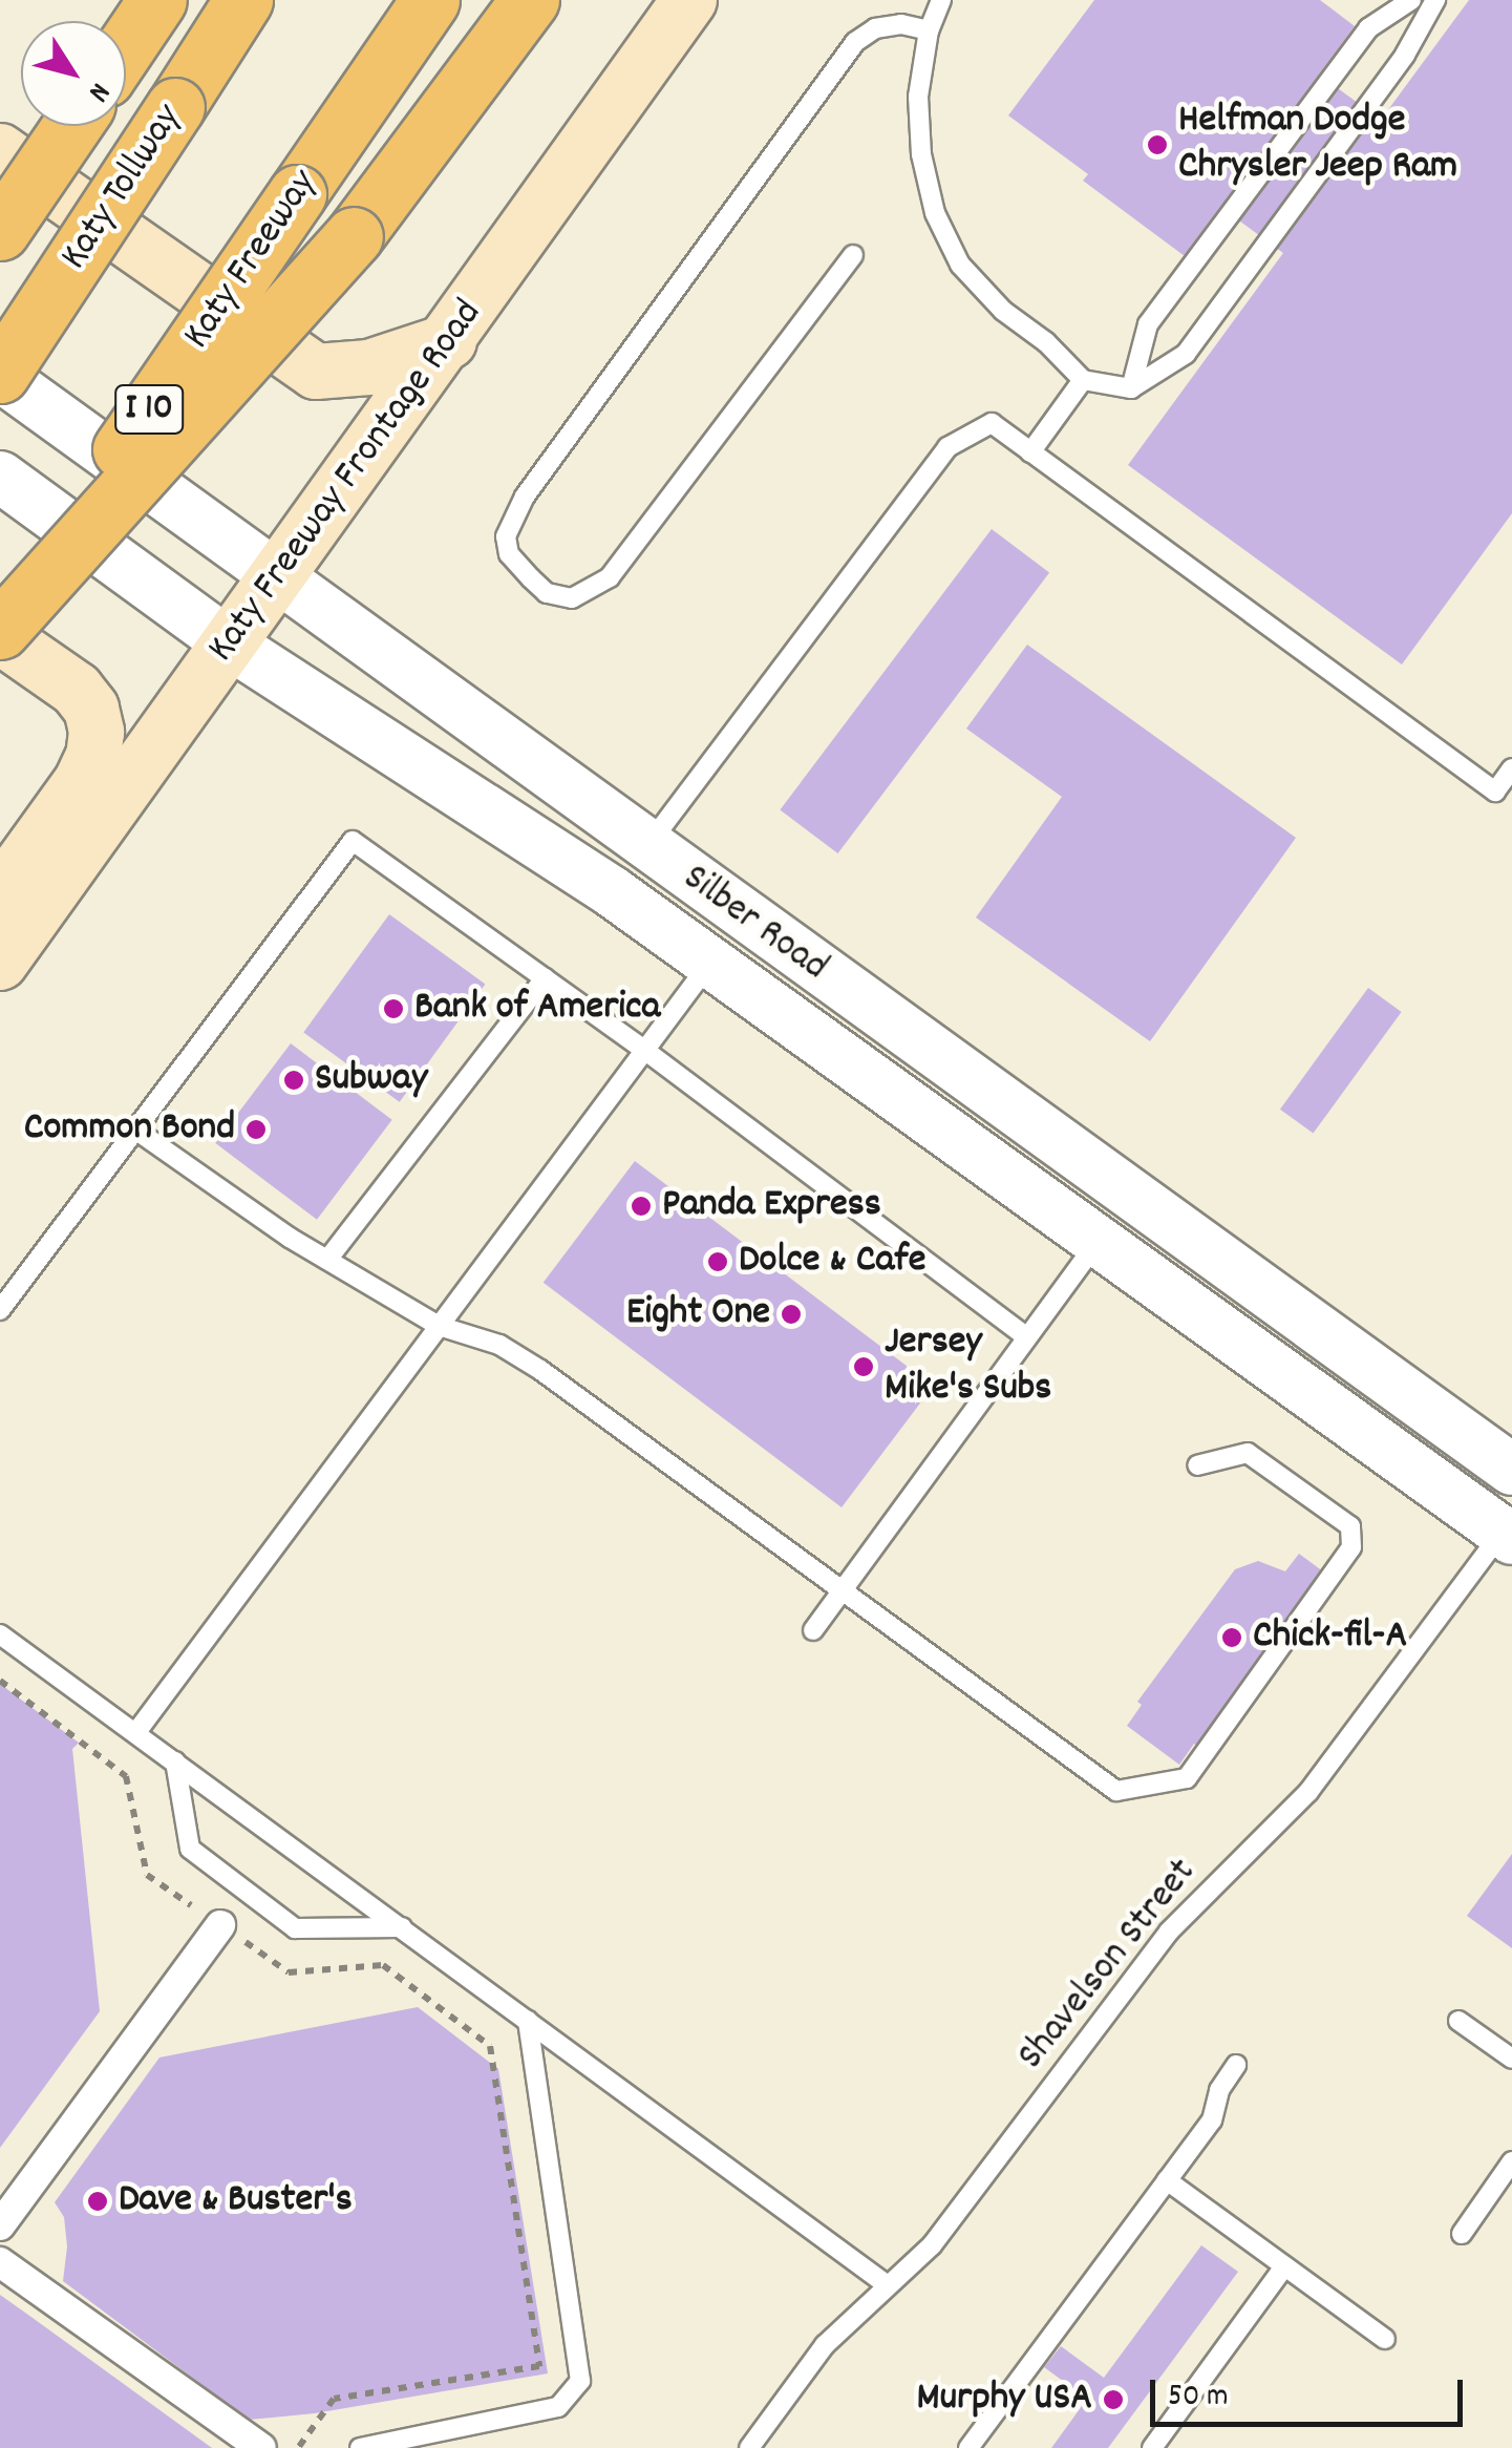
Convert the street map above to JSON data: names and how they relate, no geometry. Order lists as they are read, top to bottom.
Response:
{
  "streets": {
    "highway": ["Katy Tollway", "Katy Freeway", "I 10"],
    "main road": ["Katy Freeway Frontage Road"],
    "street": ["Silber Road"],
    "lane": ["Shavelson Street"]
  },
  "crossings": [
    ["Katy Tollway", "Silber Road"],
    ["Katy Freeway Frontage Road", "Silber Road"],
    ["Silber Road", "Shavelson Street"]
  ],
  "places": [
    "Helfman Dodge Chrysler Jeep Ram",
    "Bank of America",
    "Subway",
    "Common Bond",
    "Panda Express",
    "Dolce & Cafe",
    "Eight One",
    "Jersey Mike's Subs",
    "Chick-fil-A",
    "Dave & Buster's",
    "Murphy USA"
  ],
  "scale_bar": "50 m",
  "north": "bottom right"
}
